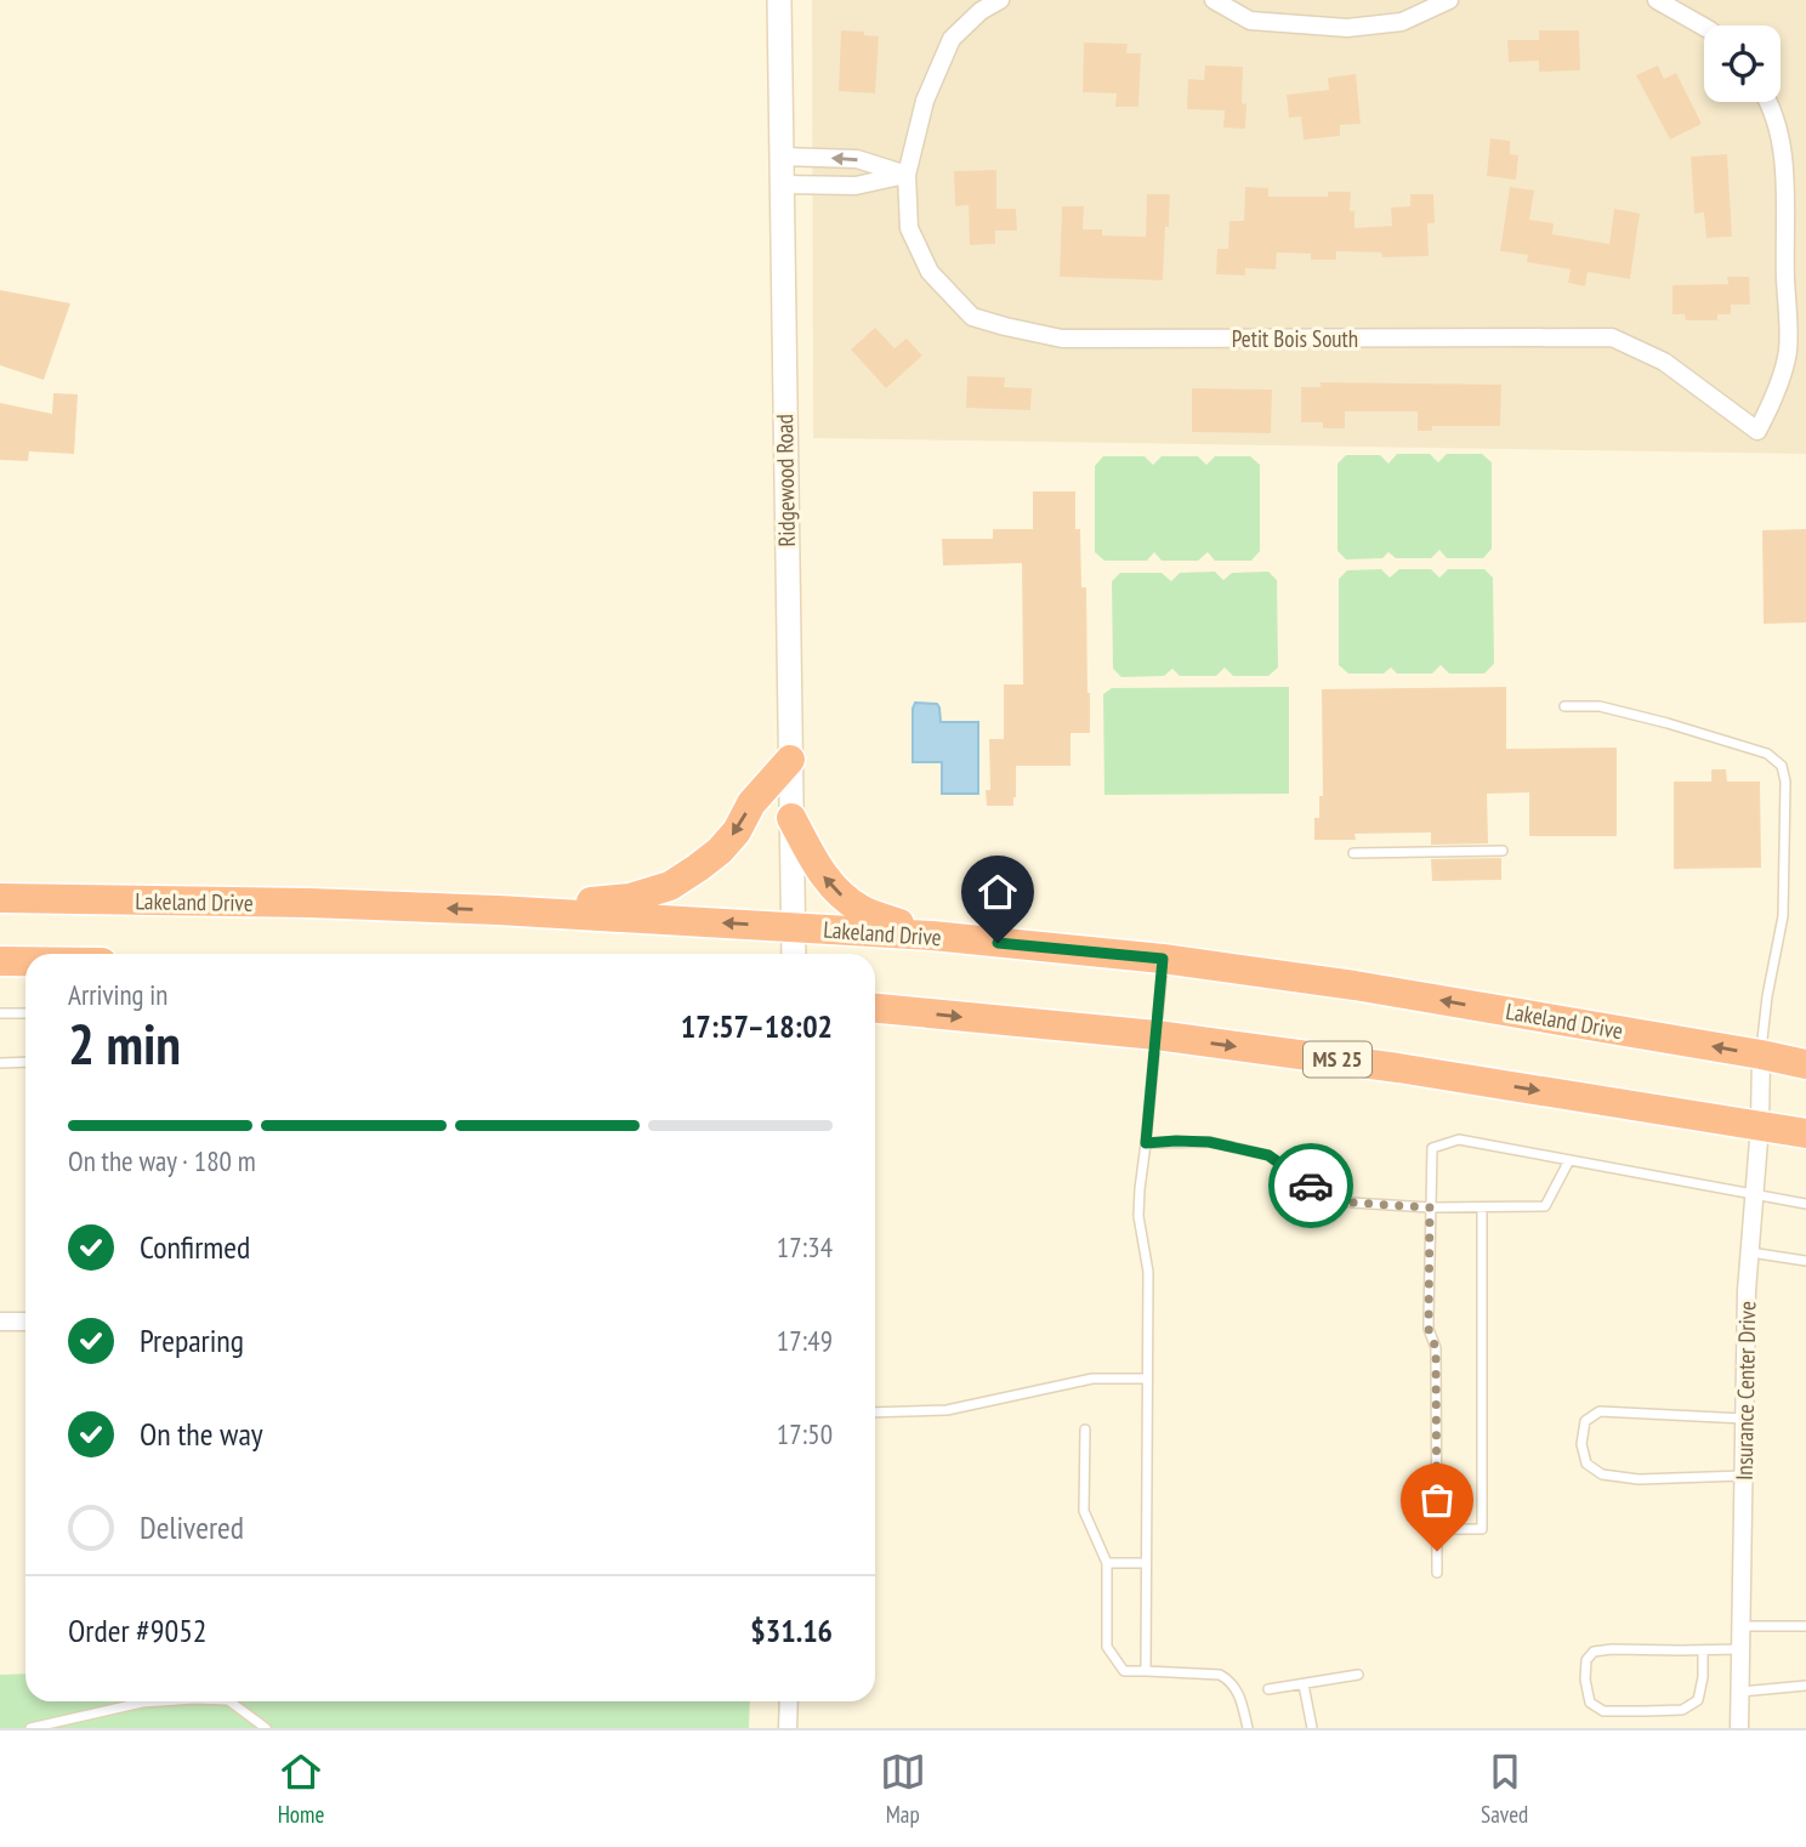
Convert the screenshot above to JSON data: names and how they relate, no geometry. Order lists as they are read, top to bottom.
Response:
{
  "streets": {
    "highway": ["Lakeland Drive", "MS 25"],
    "street": ["Petit Bois South", "Ridgewood Road", "Insurance Center Drive"]
  },
  "crossings": [
    ["Ridgewood Road", "Lakeland Drive"],
    ["Lakeland Drive", "Insurance Center Drive"],
    ["MS 25", "Insurance Center Drive"]
  ],
  "page": {
    "heading": ["2 min", "Arriving in", "17:57–18:02"],
    "panel": ["Order #9052", "$31.16"],
    "bar": "On the way · 180 m",
    "list": [
      ["Confirmed", "17:34"],
      ["Preparing", "17:49"],
      ["On the way", "17:50"],
      "Delivered"
    ],
    "tabs": ["Home", "Map", "Saved"]
  }
}
